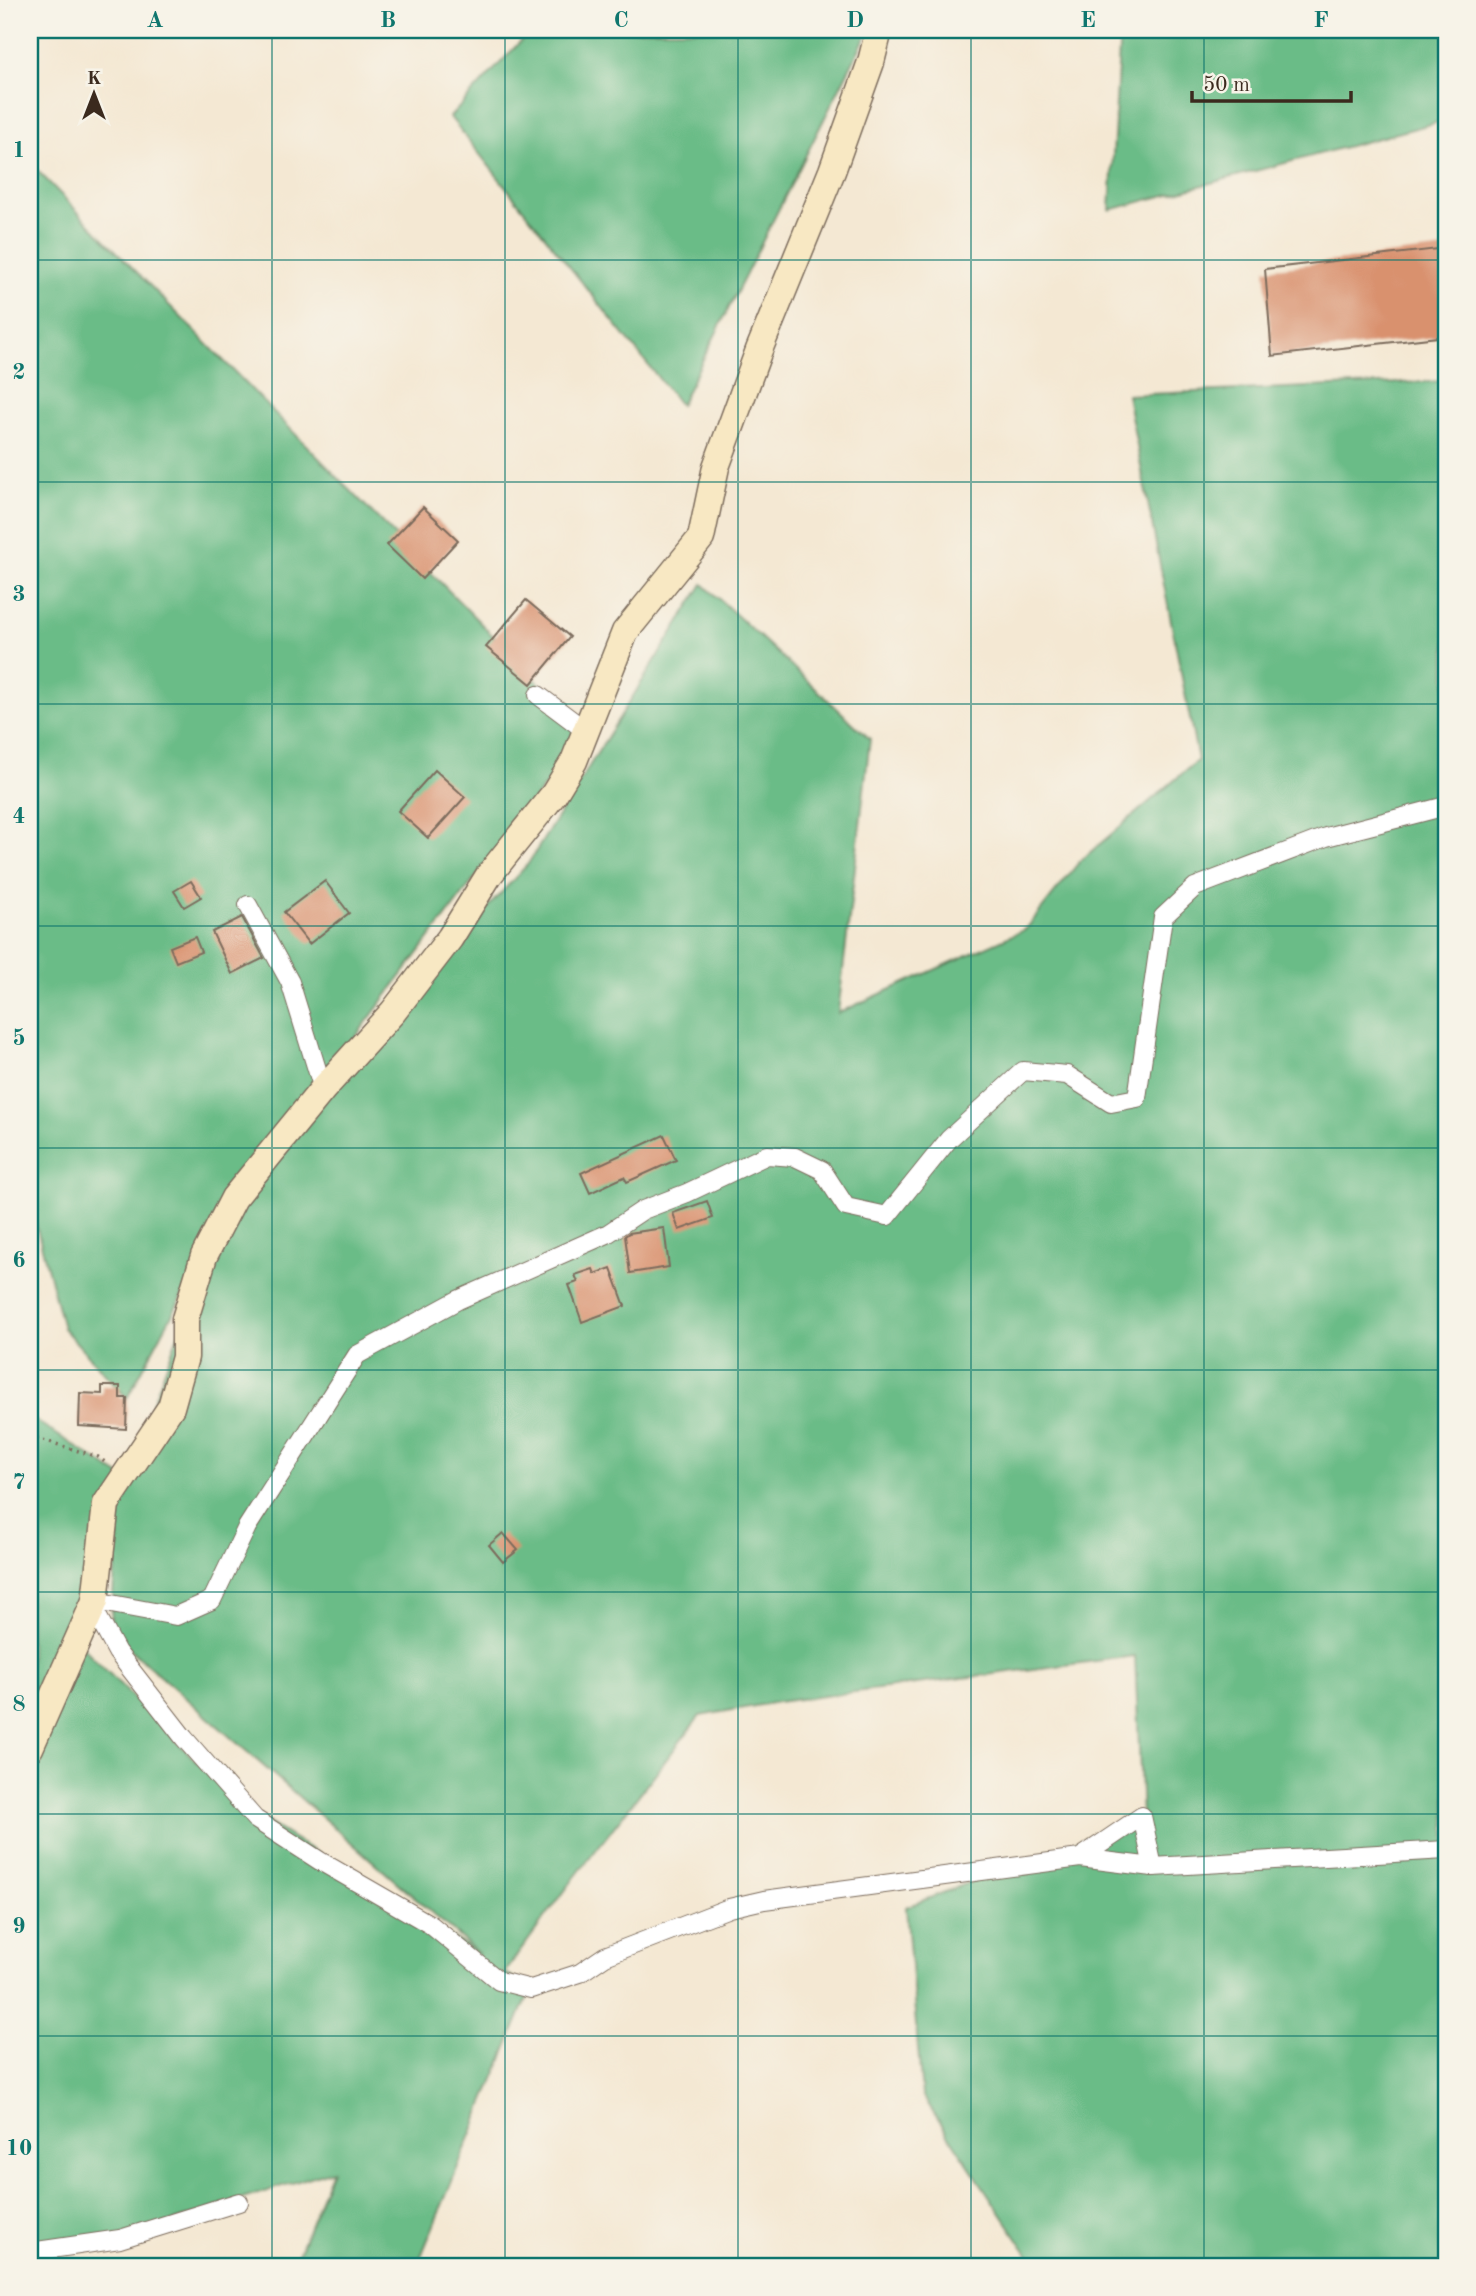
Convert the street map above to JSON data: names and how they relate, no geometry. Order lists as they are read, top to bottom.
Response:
{
  "scale_bar": "50 m",
  "north": "top",
  "grid": {
    "columns": [
      "A",
      "B",
      "C",
      "D",
      "E",
      "F"
    ],
    "rows": [
      "1",
      "2",
      "3",
      "4",
      "5",
      "6",
      "7",
      "8",
      "9",
      "10"
    ]
  }
}
